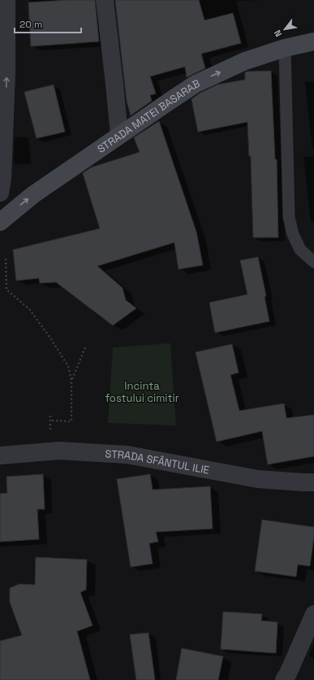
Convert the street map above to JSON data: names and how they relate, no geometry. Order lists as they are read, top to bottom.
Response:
{
  "streets": {
    "main road": ["STRADA MATEI BASARAB"],
    "street": ["STRADA SFÂNTUL ILIE"]
  },
  "one_way": ["STRADA MATEI BASARAB"],
  "parks": ["Incinta fostului cimitir"],
  "scale_bar": "20 m",
  "north": "bottom left"
}
